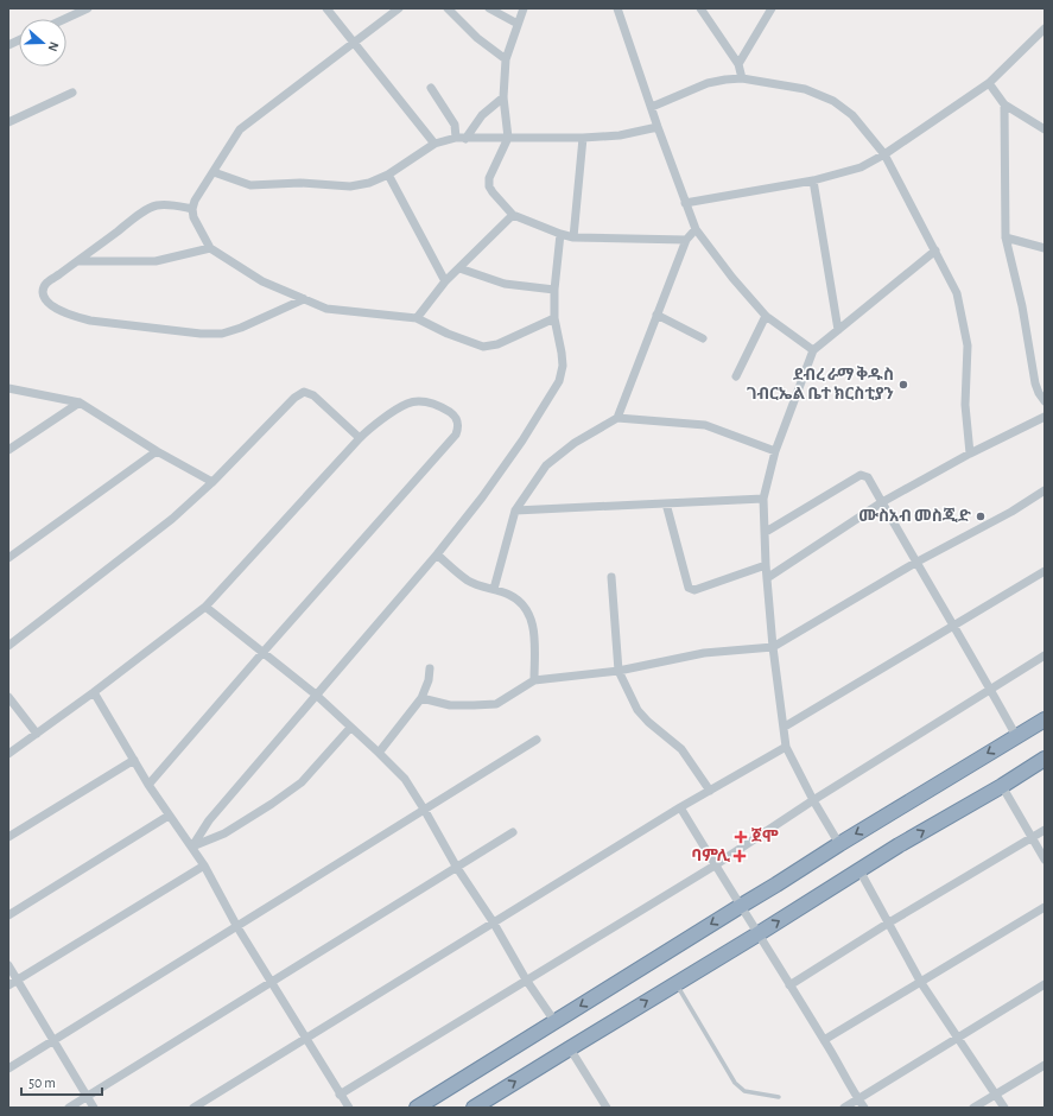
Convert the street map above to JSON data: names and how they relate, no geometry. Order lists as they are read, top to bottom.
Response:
{
  "places": {
    "other": ["ደብረ ራማ ቅዱስ ገብርኤል ቤተ ክርስቲያን", "ሙስአብ መስጂድ"],
    "health": ["ጀሞ", "ባምሊ"]
  },
  "scale_bar": "50 m",
  "north": "right"
}
